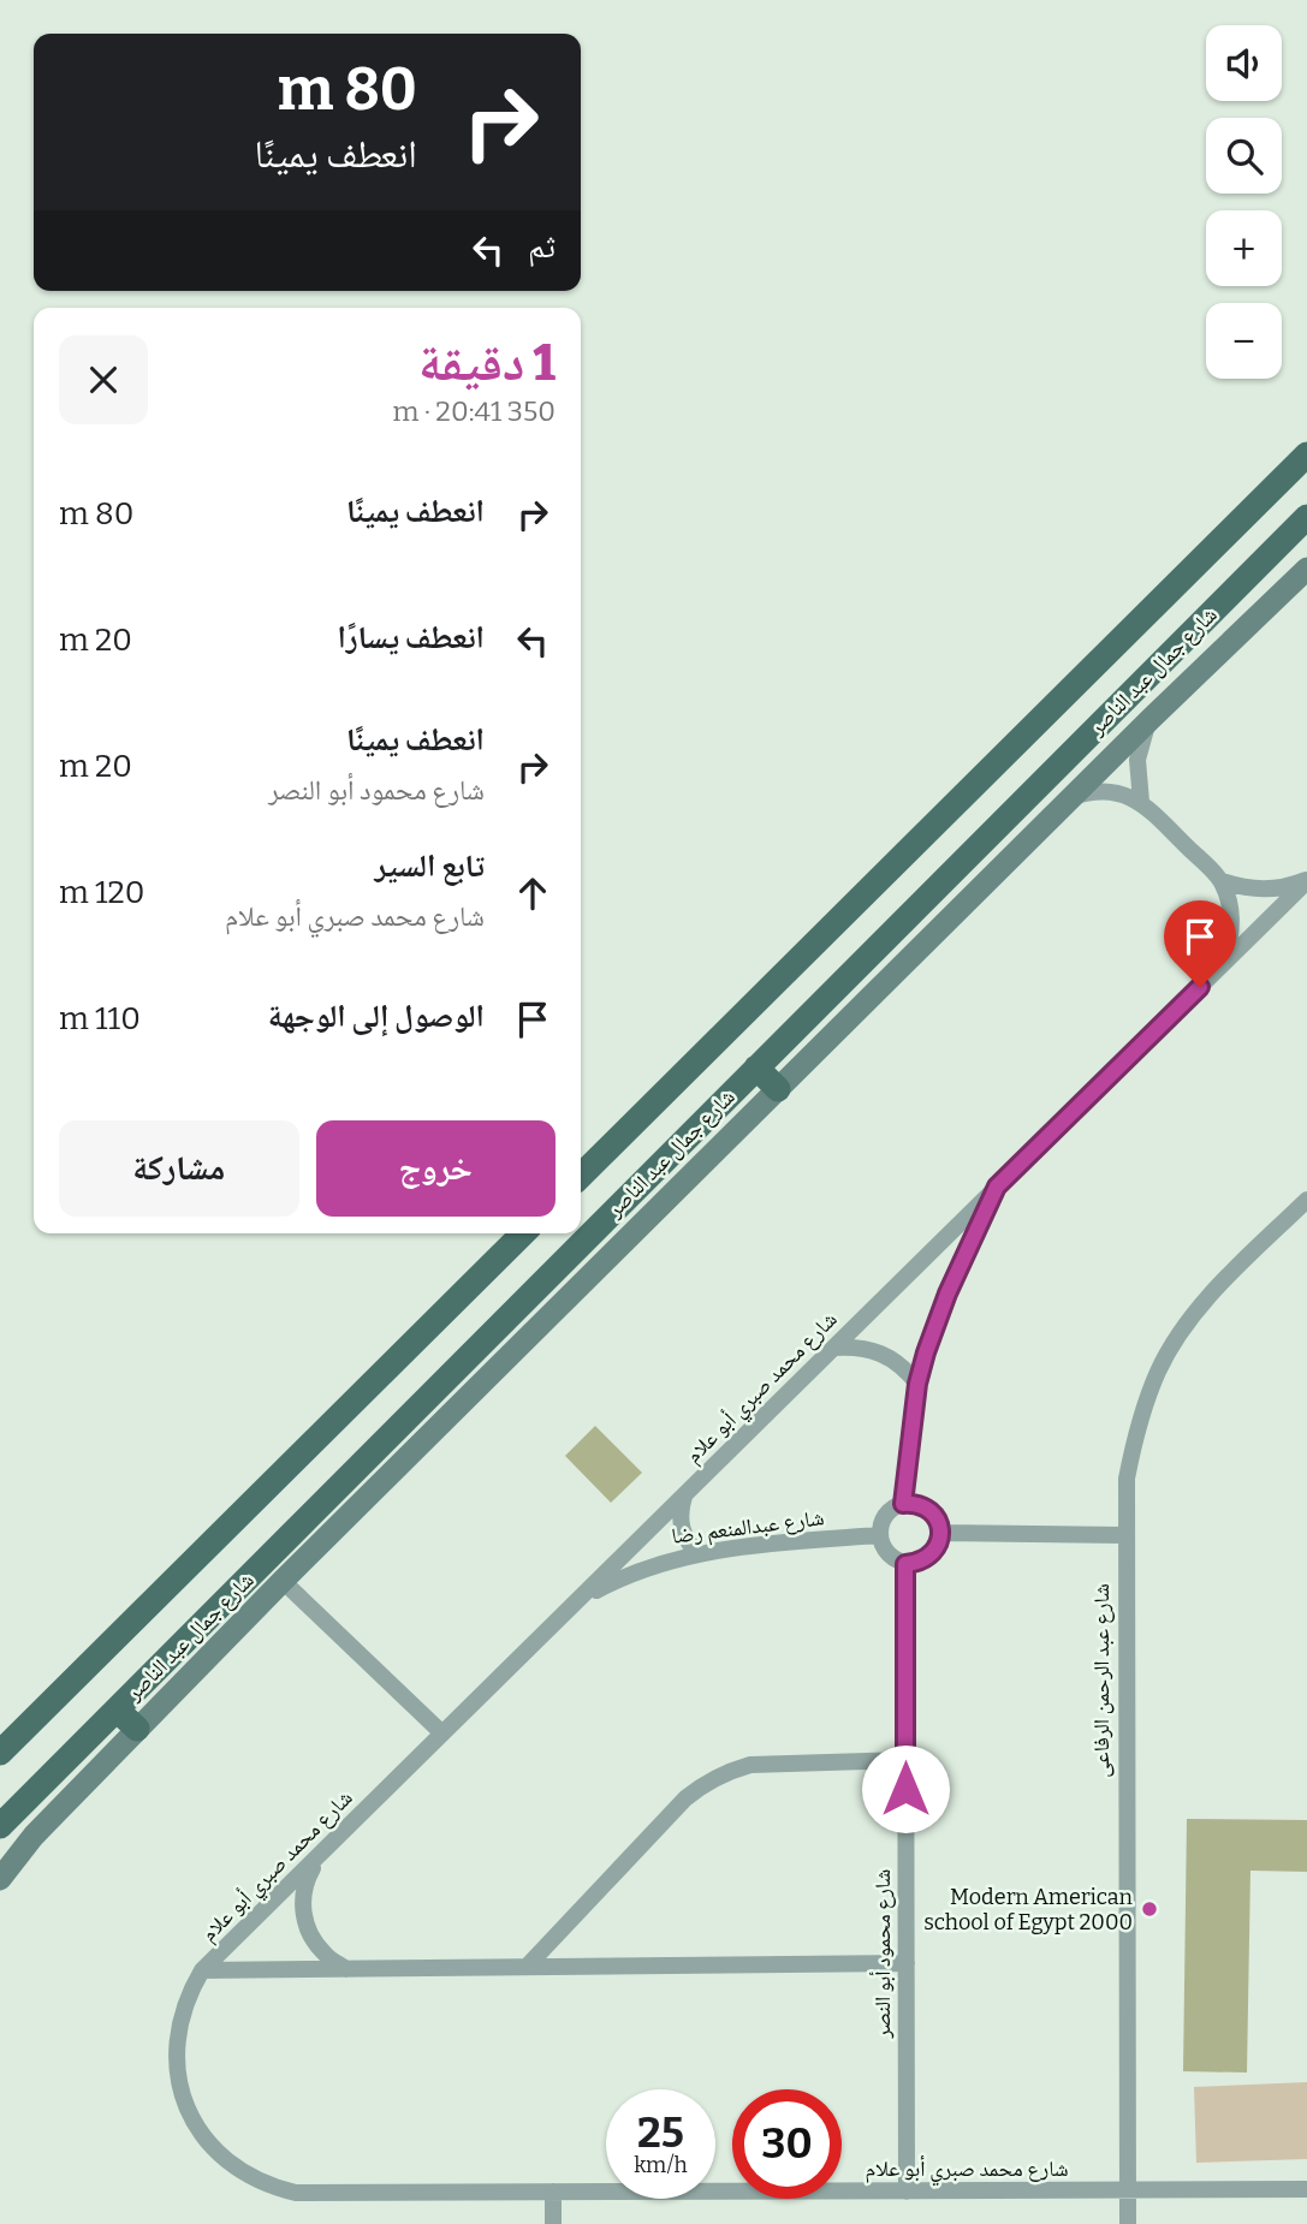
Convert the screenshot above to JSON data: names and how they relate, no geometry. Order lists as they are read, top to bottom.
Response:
{
  "streets": {
    "main road": ["شارع جمال عبد الناصر"],
    "street": [
      "شارع محمد صبري أبو علام",
      "شارع عبدالمنعم رضا",
      "شارع عبد الرحمن الرفاعى",
      "شارع محمود أبو النصر"
    ]
  },
  "crossings": [
    ["شارع محمد صبري أبو علام", "شارع عبدالمنعم رضا"],
    ["شارع محمد صبري أبو علام", "شارع عبد الرحمن الرفاعى"],
    ["شارع محمد صبري أبو علام", "شارع محمود أبو النصر"],
    ["شارع عبدالمنعم رضا", "شارع محمود أبو النصر"]
  ],
  "places": ["Modern American school of Egypt 2000"],
  "page": {
    "map_buttons": ["+", "−"],
    "turn": ["80 m", "انعطف يمينًا"],
    "then": "ثم",
    "heading": ["1 دقيقة", "350 m · 20:41"],
    "list": [
      {
        "name": "انعطف يمينًا",
        "value": "80 m"
      },
      {
        "name": "انعطف يسارًا",
        "value": "20 m"
      },
      {
        "name": "انعطف يمينًا",
        "note": "شارع محمود أبو النصر",
        "value": "20 m"
      },
      {
        "name": "تابع السير",
        "note": "شارع محمد صبري أبو علام",
        "value": "120 m"
      },
      {
        "name": "الوصول إلى الوجهة",
        "value": "110 m"
      }
    ],
    "buttons": ["خروج", "مشاركة"],
    "speed": "25 km/h",
    "limit": "30"
  }
}
